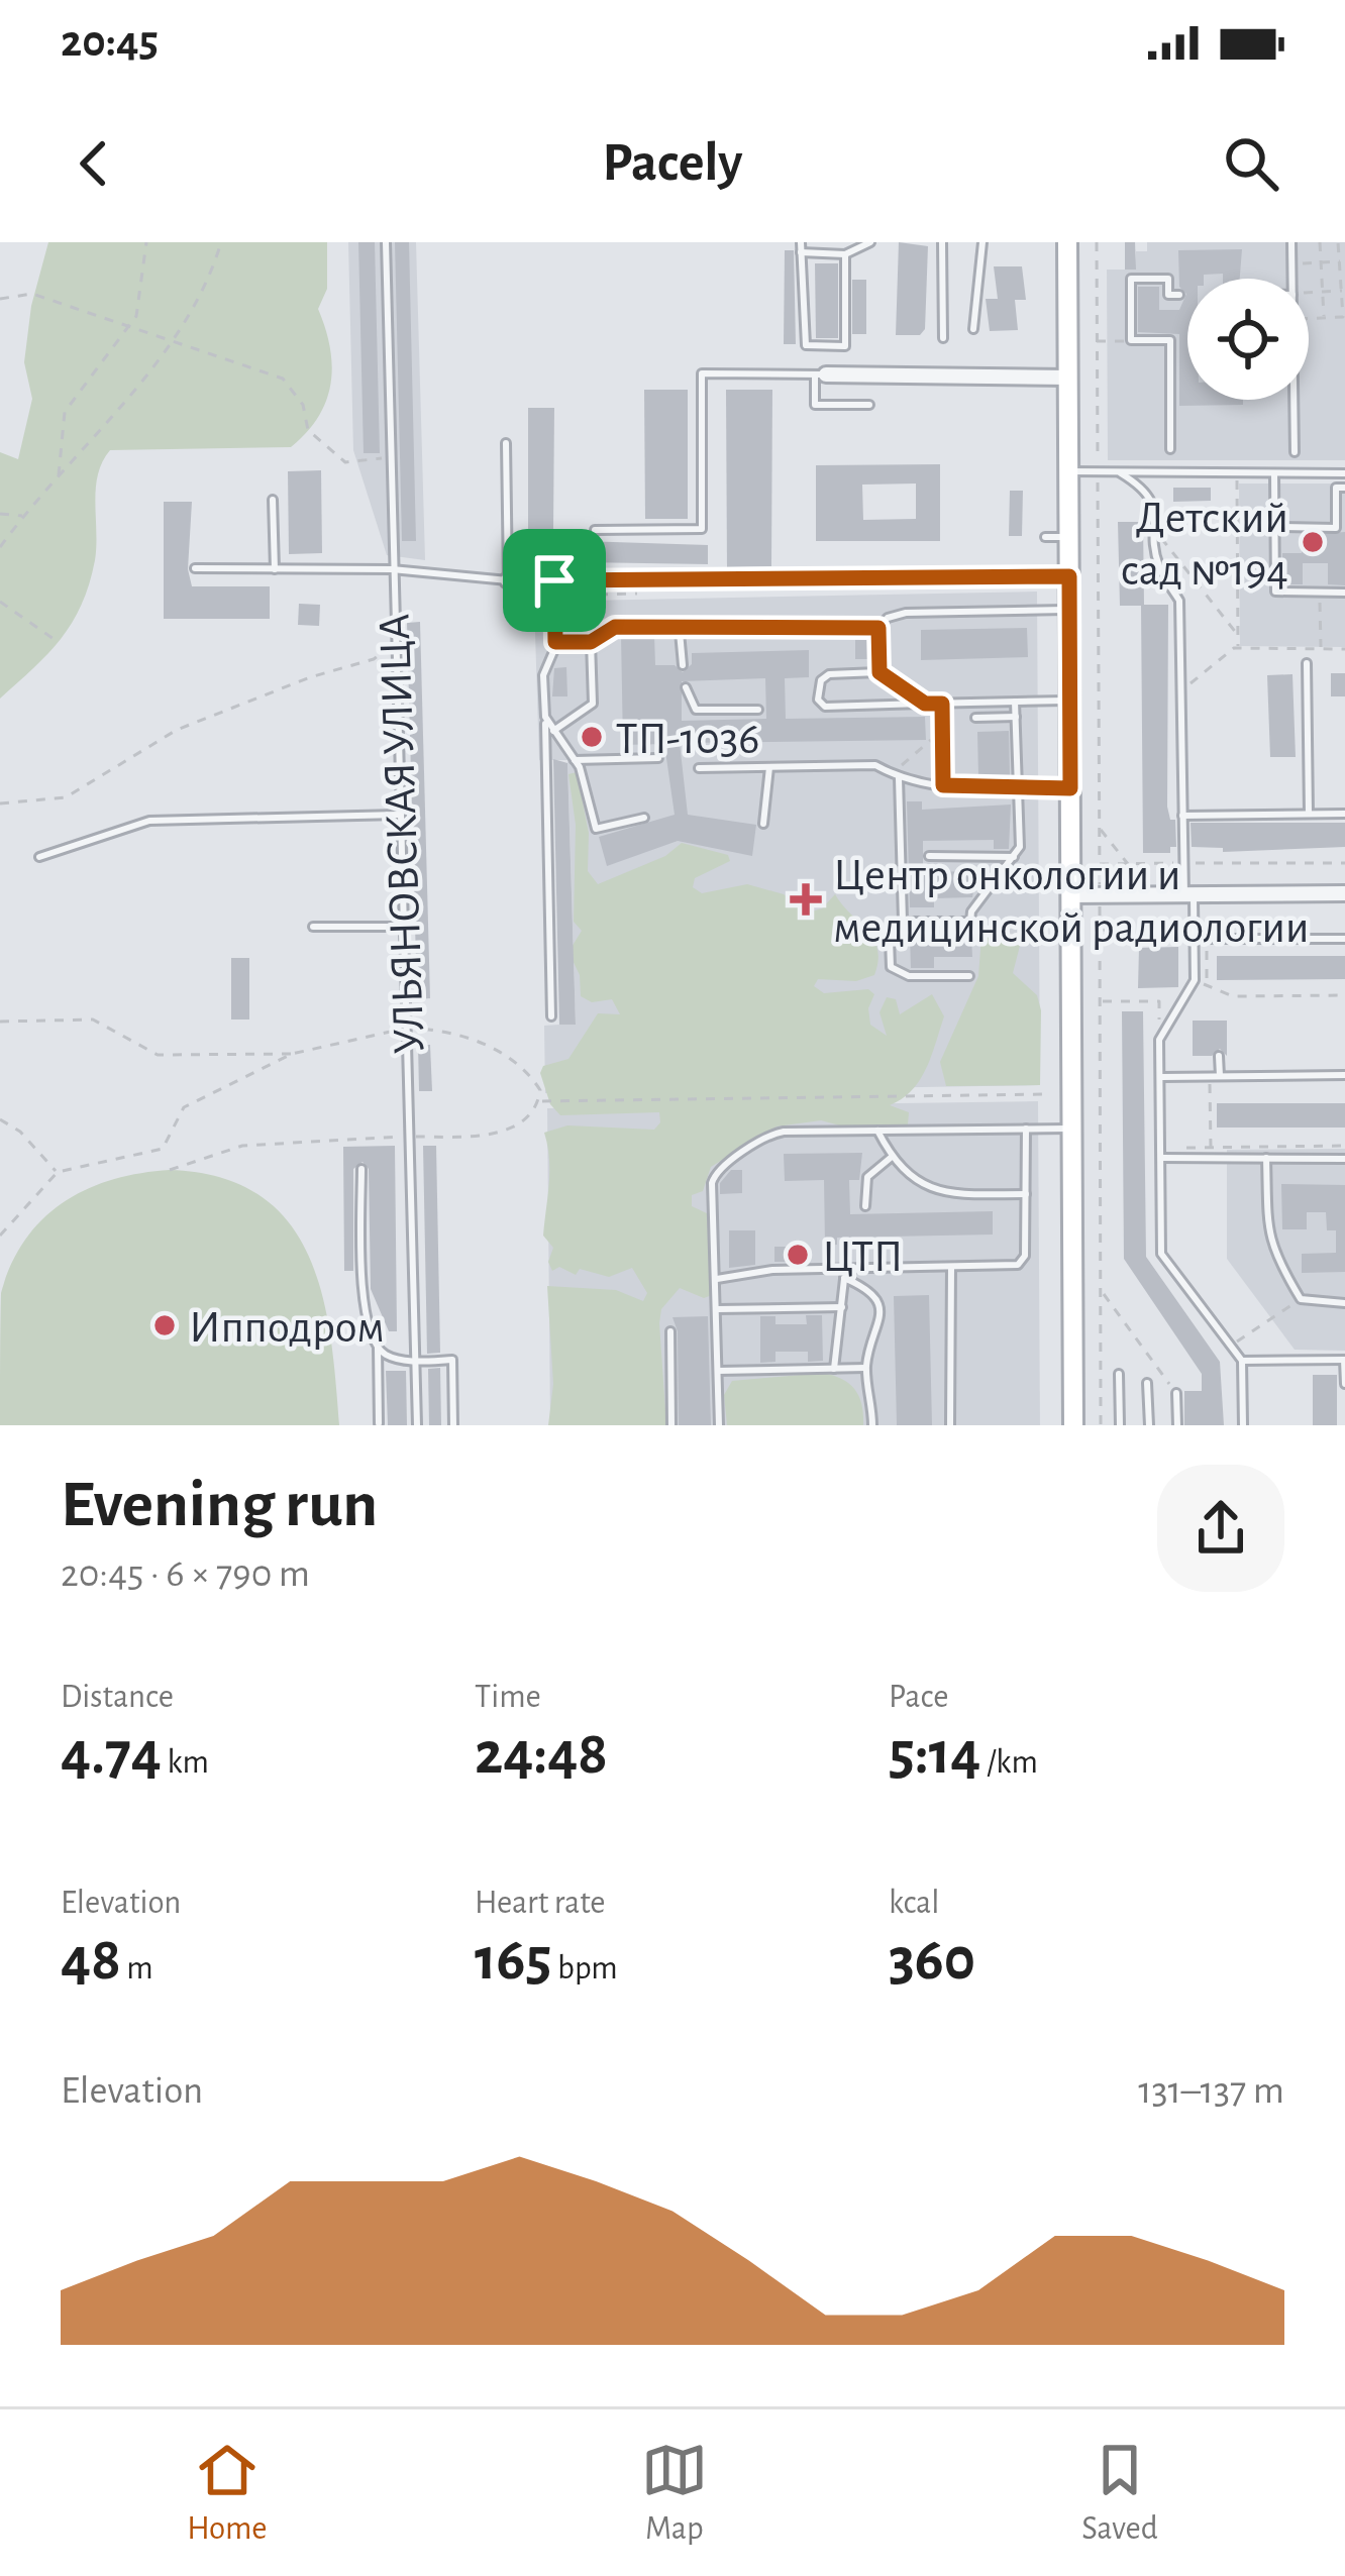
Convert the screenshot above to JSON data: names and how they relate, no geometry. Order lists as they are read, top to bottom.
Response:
{
  "streets": {
    "lane": ["УЛЬЯНОВСКАЯ УЛИЦА"]
  },
  "places": {
    "other": [
      "Детский сад №194",
      "ТП-1036",
      "ЦТП",
      "Ипподром"
    ],
    "health": ["Центр онкологии и медицинской радиологии"]
  },
  "page": {
    "status": "20:45",
    "header": "Pacely",
    "heading": ["Evening run", "20:45 · 6 × 790 m"],
    "stats": [
      ["Distance", "4.74 km"],
      ["Time", "24:48"],
      ["Pace", "5:14 /km"],
      ["Elevation", "48 m"],
      ["Heart rate", "165 bpm"],
      ["kcal", "360"]
    ],
    "chart": ["Elevation", "131–137 m"],
    "tabs": ["Home", "Map", "Saved"]
  }
}
